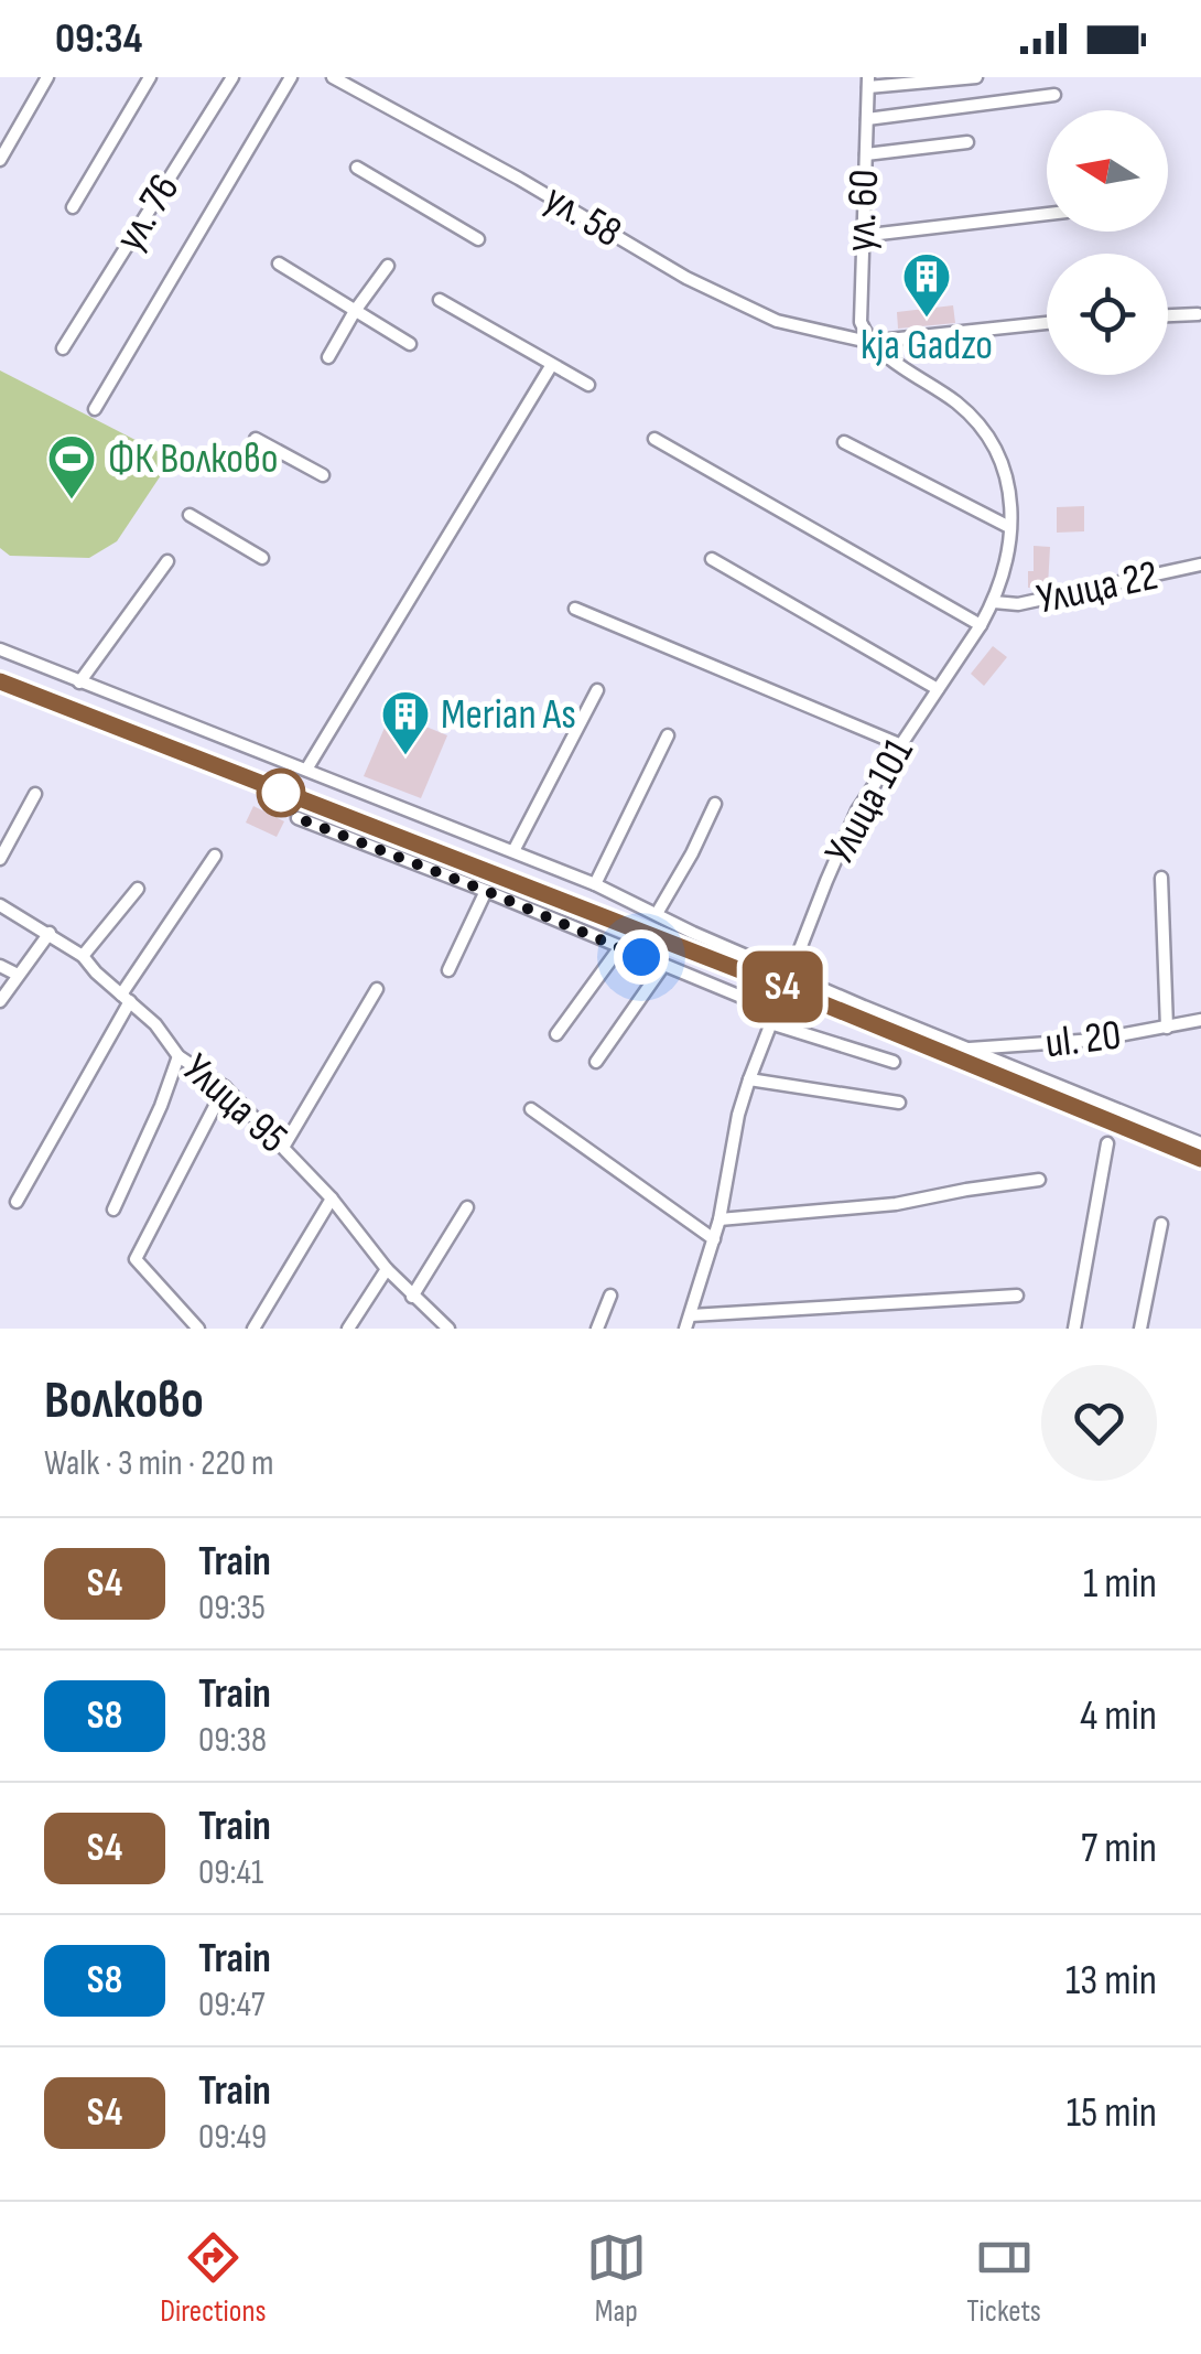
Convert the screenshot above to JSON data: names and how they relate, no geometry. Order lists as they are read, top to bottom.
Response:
{
  "streets": {
    "street": [
      "ул. 60",
      "ул. 76",
      "ул. 58",
      "Улица 22",
      "Улица 101",
      "ul. 20",
      "Улица 95"
    ]
  },
  "crossings": [
    ["ул. 60", "ул. 58"],
    ["ул. 60", "Улица 101"],
    ["ул. 58", "Улица 101"],
    ["Улица 22", "Улица 101"]
  ],
  "places": {
    "building": ["kja Gadzo", "Merian As"],
    "sports": ["ФК Волково"]
  },
  "north": "left",
  "page": {
    "status": "09:34",
    "on_map": "S4",
    "heading": ["Волково", "Walk · 3 min · 220 m"],
    "list": [
      {
        "mark": "S4",
        "name": "Train",
        "note": "09:35",
        "value": "1 min"
      },
      {
        "mark": "S8",
        "name": "Train",
        "note": "09:38",
        "value": "4 min"
      },
      {
        "mark": "S4",
        "name": "Train",
        "note": "09:41",
        "value": "7 min"
      },
      {
        "mark": "S8",
        "name": "Train",
        "note": "09:47",
        "value": "13 min"
      },
      {
        "mark": "S4",
        "name": "Train",
        "note": "09:49",
        "value": "15 min"
      }
    ],
    "tabs": ["Directions", "Map", "Tickets"]
  }
}
